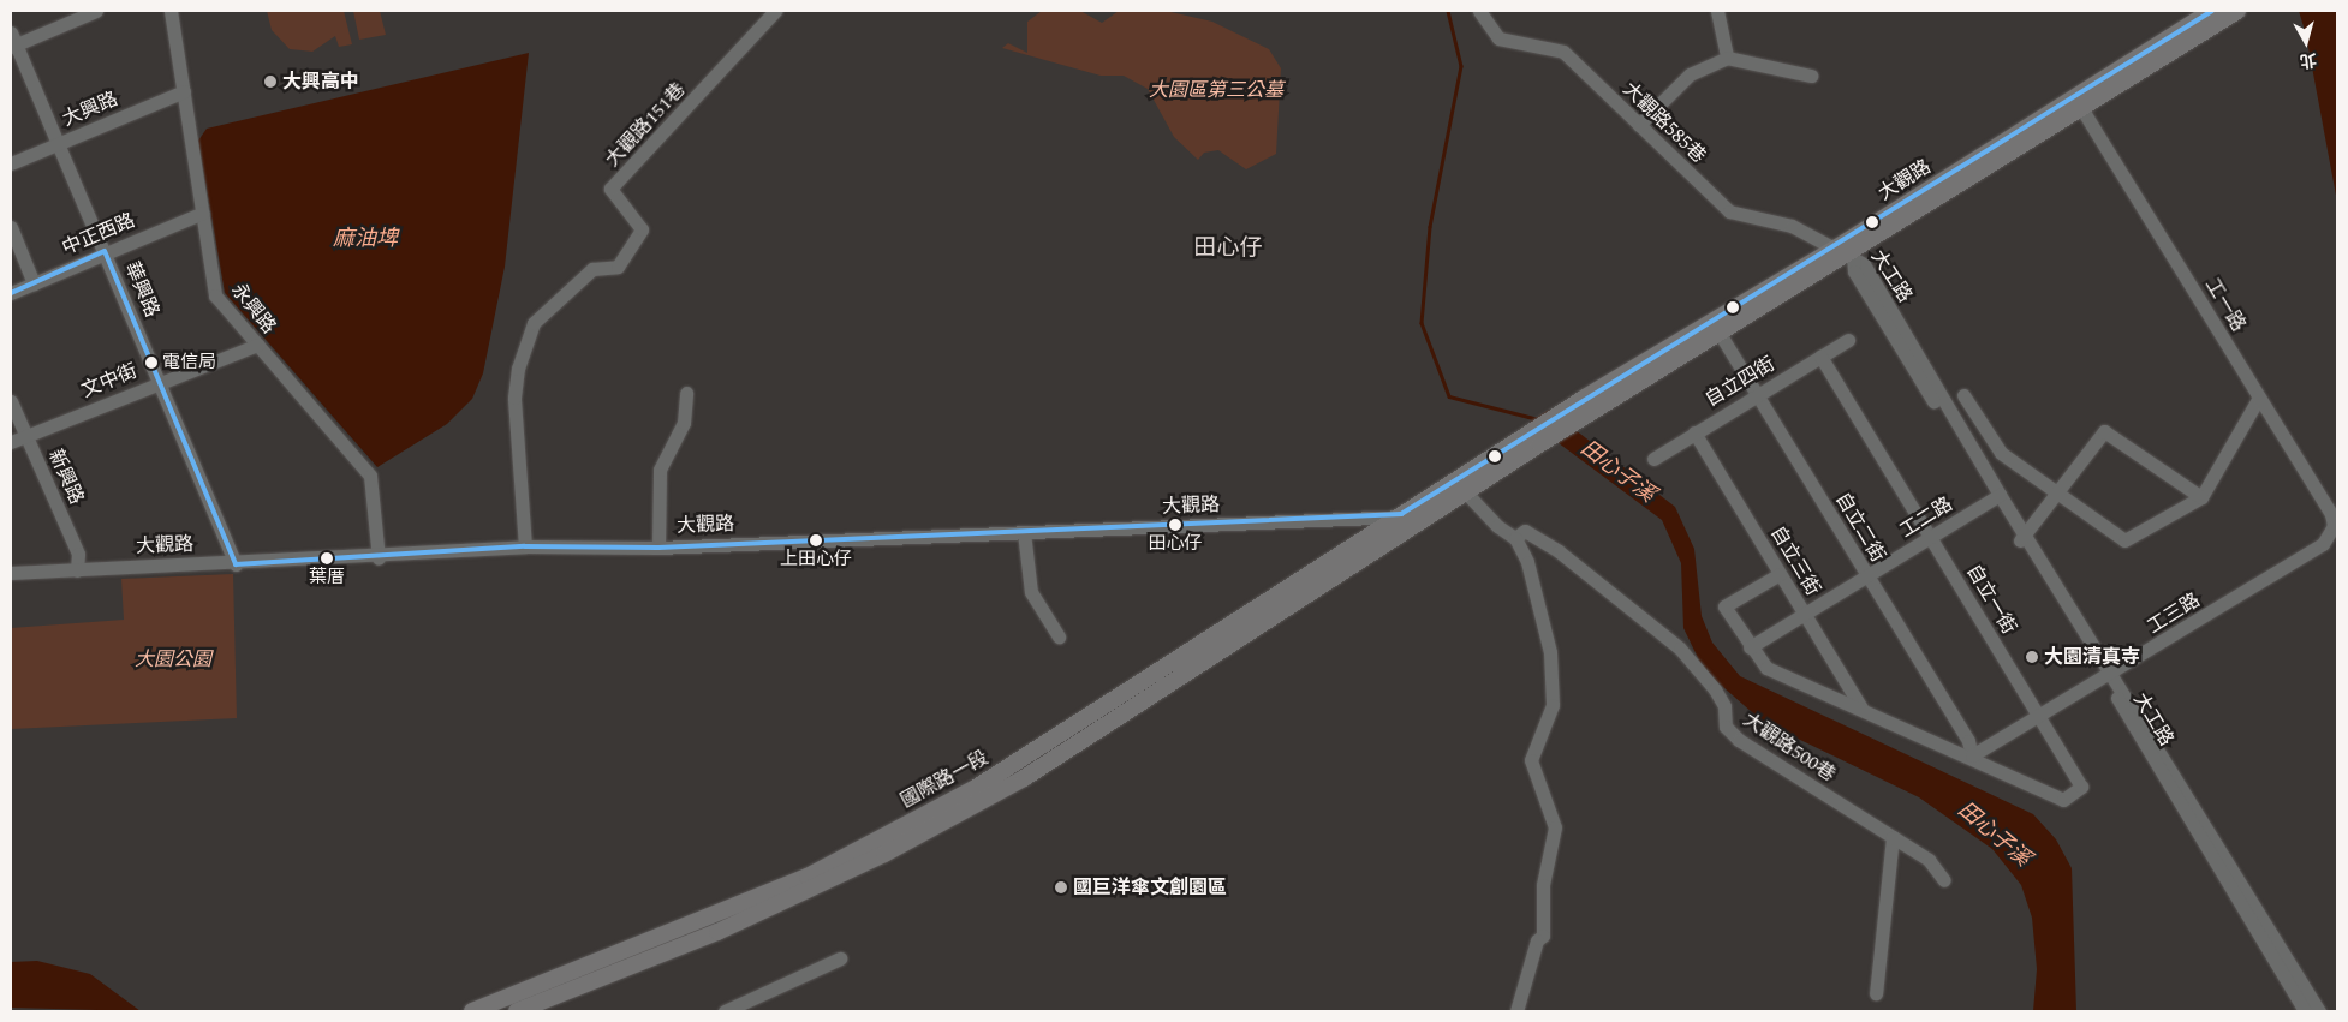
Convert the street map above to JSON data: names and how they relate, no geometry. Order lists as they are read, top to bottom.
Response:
{
  "streets": {
    "main road": ["大觀路", "國際路一段"],
    "street": [
      "大興路",
      "大觀路585巷",
      "大觀路151巷",
      "中正西路",
      "大工路",
      "華興路",
      "工一路",
      "永興路",
      "文中街",
      "自立四街",
      "新興路",
      "工二路",
      "自立二街",
      "自立三街",
      "自立一街",
      "工三路",
      "大觀路500巷"
    ]
  },
  "crossings": [
    ["大興路", "華興路"],
    ["大興路", "永興路"],
    ["大觀路585巷", "大觀路"],
    ["大觀路585巷", "大工路"],
    ["大觀路151巷", "大觀路"],
    ["大觀路", "大工路"],
    ["大觀路", "華興路"],
    ["大觀路", "工一路"],
    ["大觀路", "永興路"],
    ["大觀路", "新興路"],
    ["大觀路", "自立二街"],
    ["大觀路", "國際路一段"],
    ["中正西路", "華興路"],
    ["中正西路", "永興路"],
    ["大工路", "工二路"],
    ["大工路", "工三路"],
    ["華興路", "文中街"],
    ["工一路", "工三路"],
    ["永興路", "文中街"],
    ["文中街", "新興路"],
    ["自立四街", "自立二街"],
    ["自立四街", "自立三街"],
    ["自立四街", "自立一街"],
    ["工二路", "自立二街"],
    ["工二路", "自立三街"],
    ["工二路", "自立一街"],
    ["自立二街", "自立一街"],
    ["自立二街", "工三路"],
    ["自立一街", "工三路"]
  ],
  "districts": ["田心仔"],
  "water": ["麻油埤", "田心子溪"],
  "parks": ["大園區第三公墓", "大園公園"],
  "places": [
    "大興高中",
    "電信局",
    "田心仔",
    "上田心仔",
    "葉厝",
    "大園清真寺",
    "國巨洋傘文創園區"
  ],
  "north": "bottom"
}
